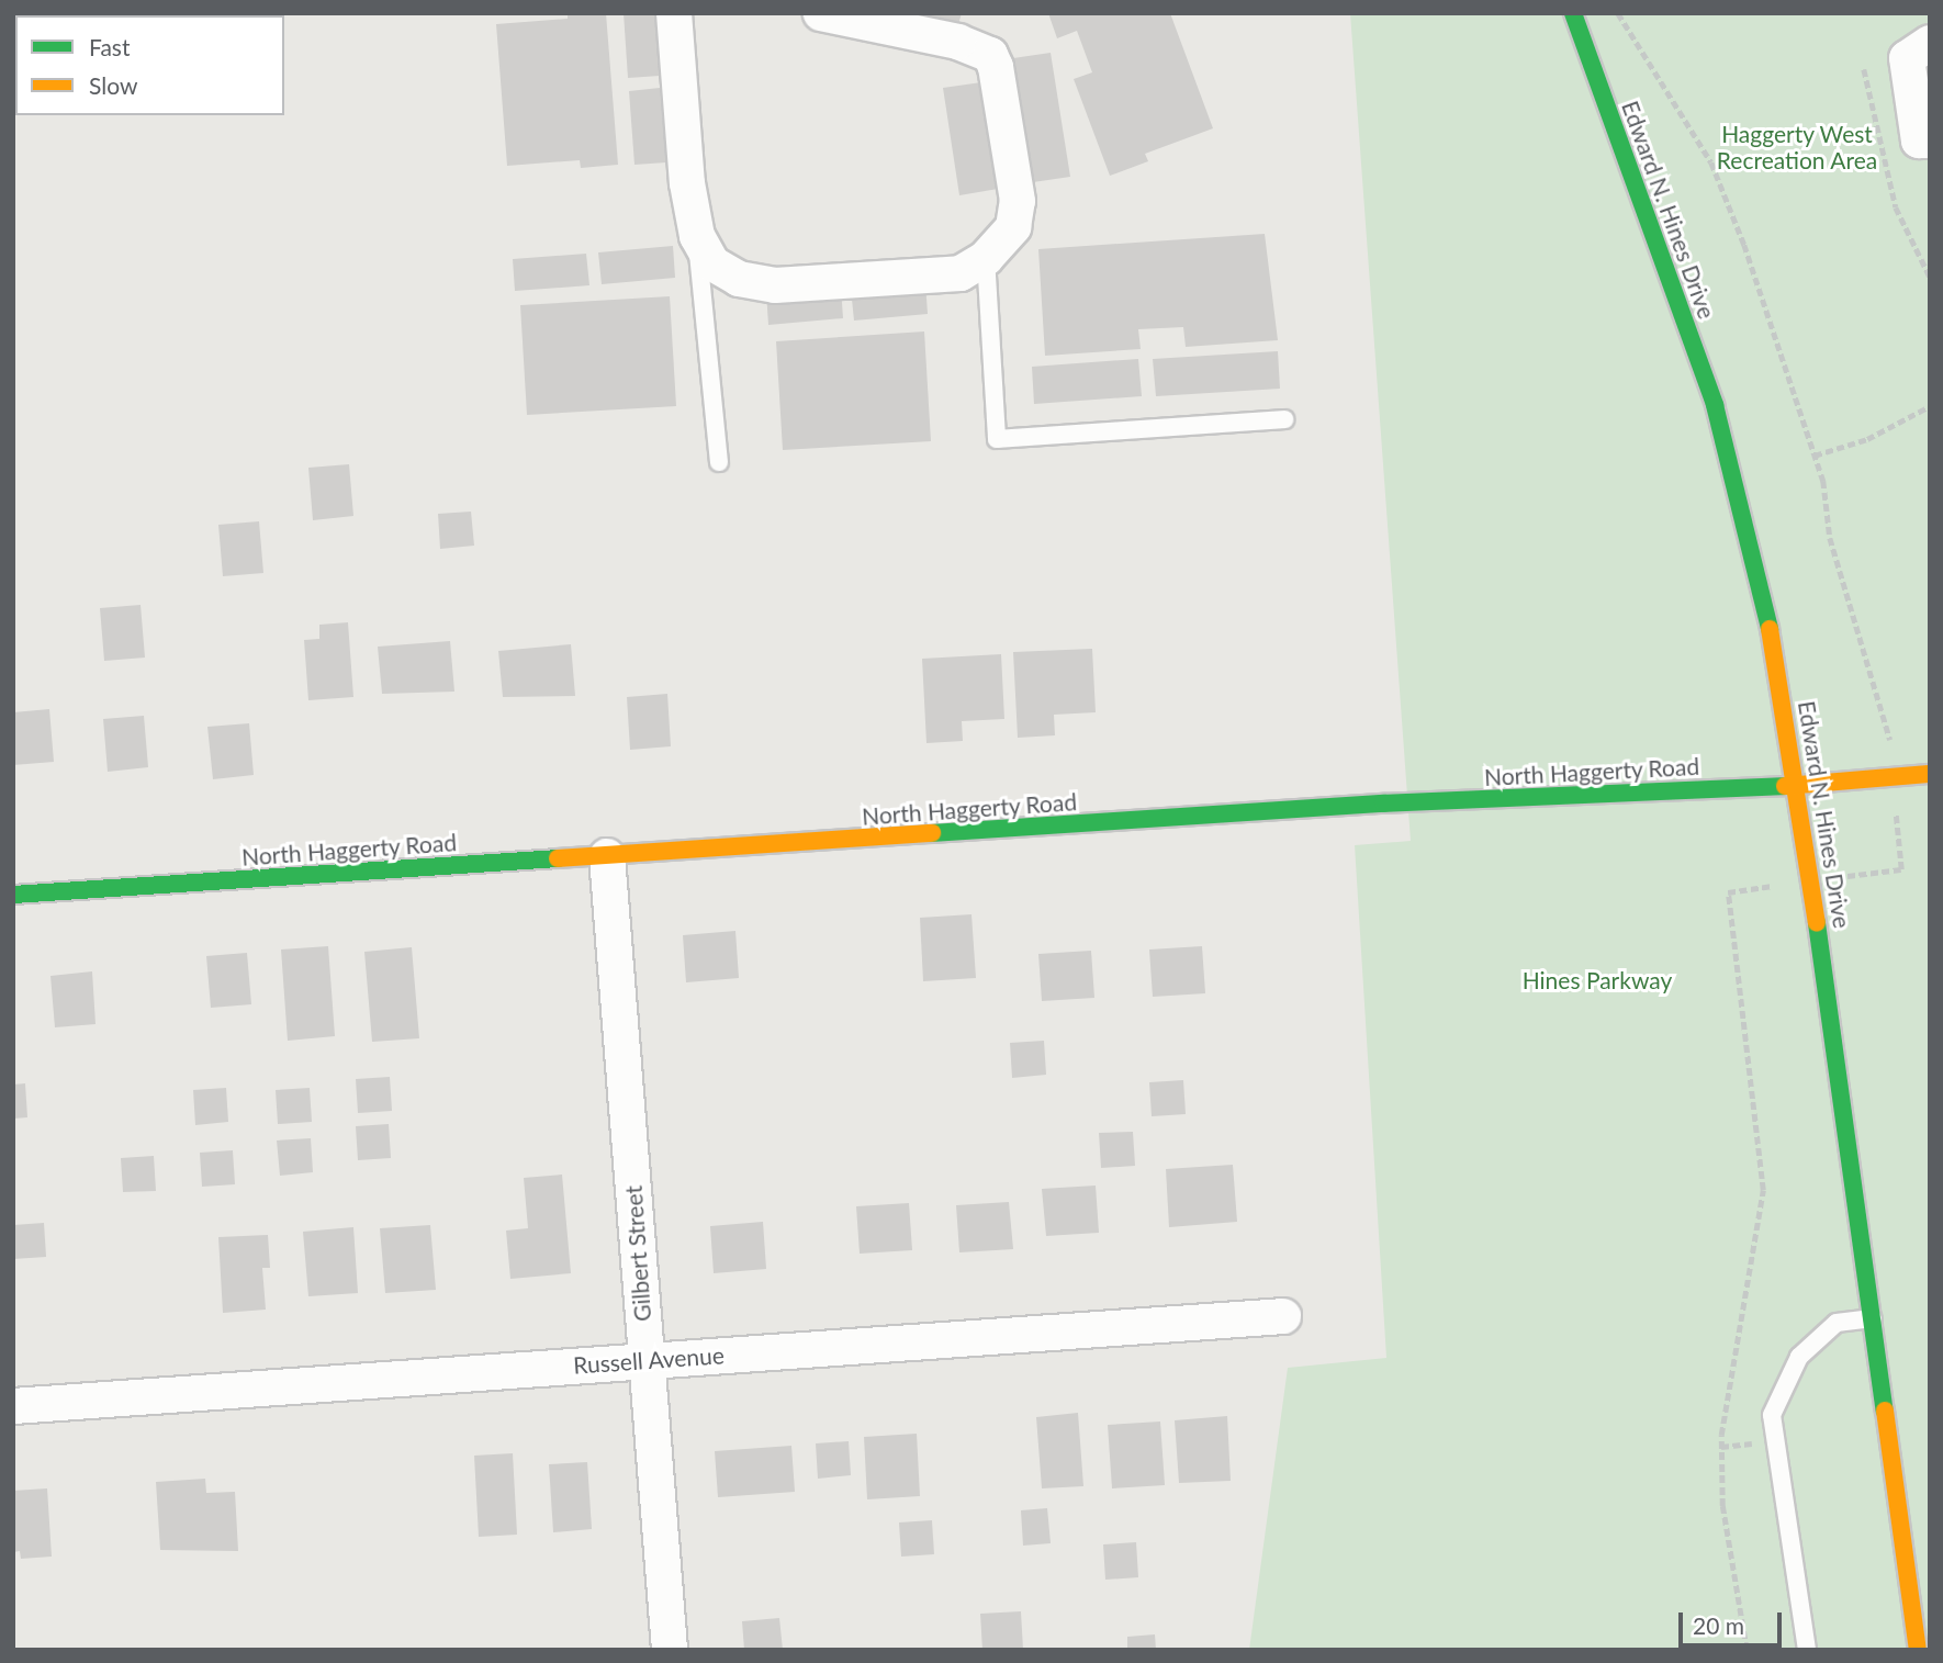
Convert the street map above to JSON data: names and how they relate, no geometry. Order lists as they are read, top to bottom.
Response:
{
  "streets": {
    "street": [
      "Edward N. Hines Drive",
      "North Haggerty Road",
      "Gilbert Street",
      "Russell Avenue"
    ]
  },
  "crossings": [
    ["Edward N. Hines Drive", "North Haggerty Road"],
    ["North Haggerty Road", "Gilbert Street"],
    ["Gilbert Street", "Russell Avenue"]
  ],
  "parks": ["Haggerty West Recreation Area", "Hines Parkway"],
  "legend": ["Fast", "Slow"],
  "scale_bar": "20 m"
}
